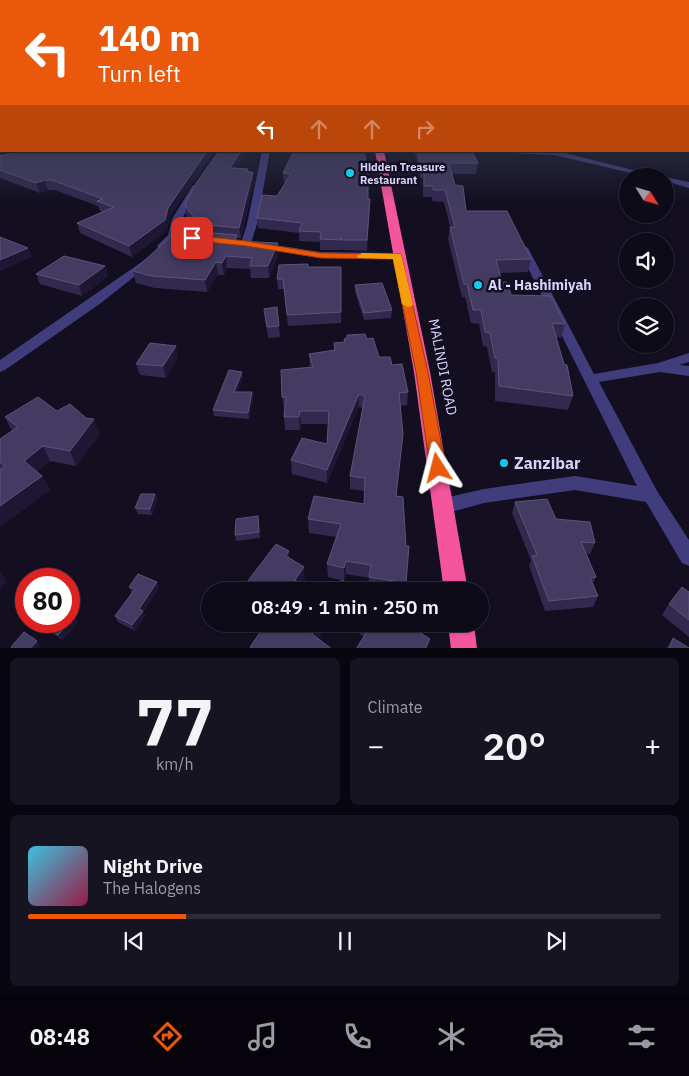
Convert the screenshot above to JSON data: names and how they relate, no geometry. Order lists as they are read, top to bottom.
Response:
{
  "streets": {
    "highway": ["MALINDI ROAD"]
  },
  "places": ["Hidden Treasure Restaurant", "Al - Hashimiyah", "Zanzibar"],
  "north": "bottom right",
  "page": {
    "turn": ["140 m", "Turn left"],
    "limit": "80",
    "trip": "08:49 · 1 min · 250 m",
    "tile": [
      ["77", "km/h"],
      "Climate"
    ],
    "heat": ["−", "20°", "+"],
    "song": ["Night Drive", "The Halogens"],
    "tabs": "08:48"
  }
}
